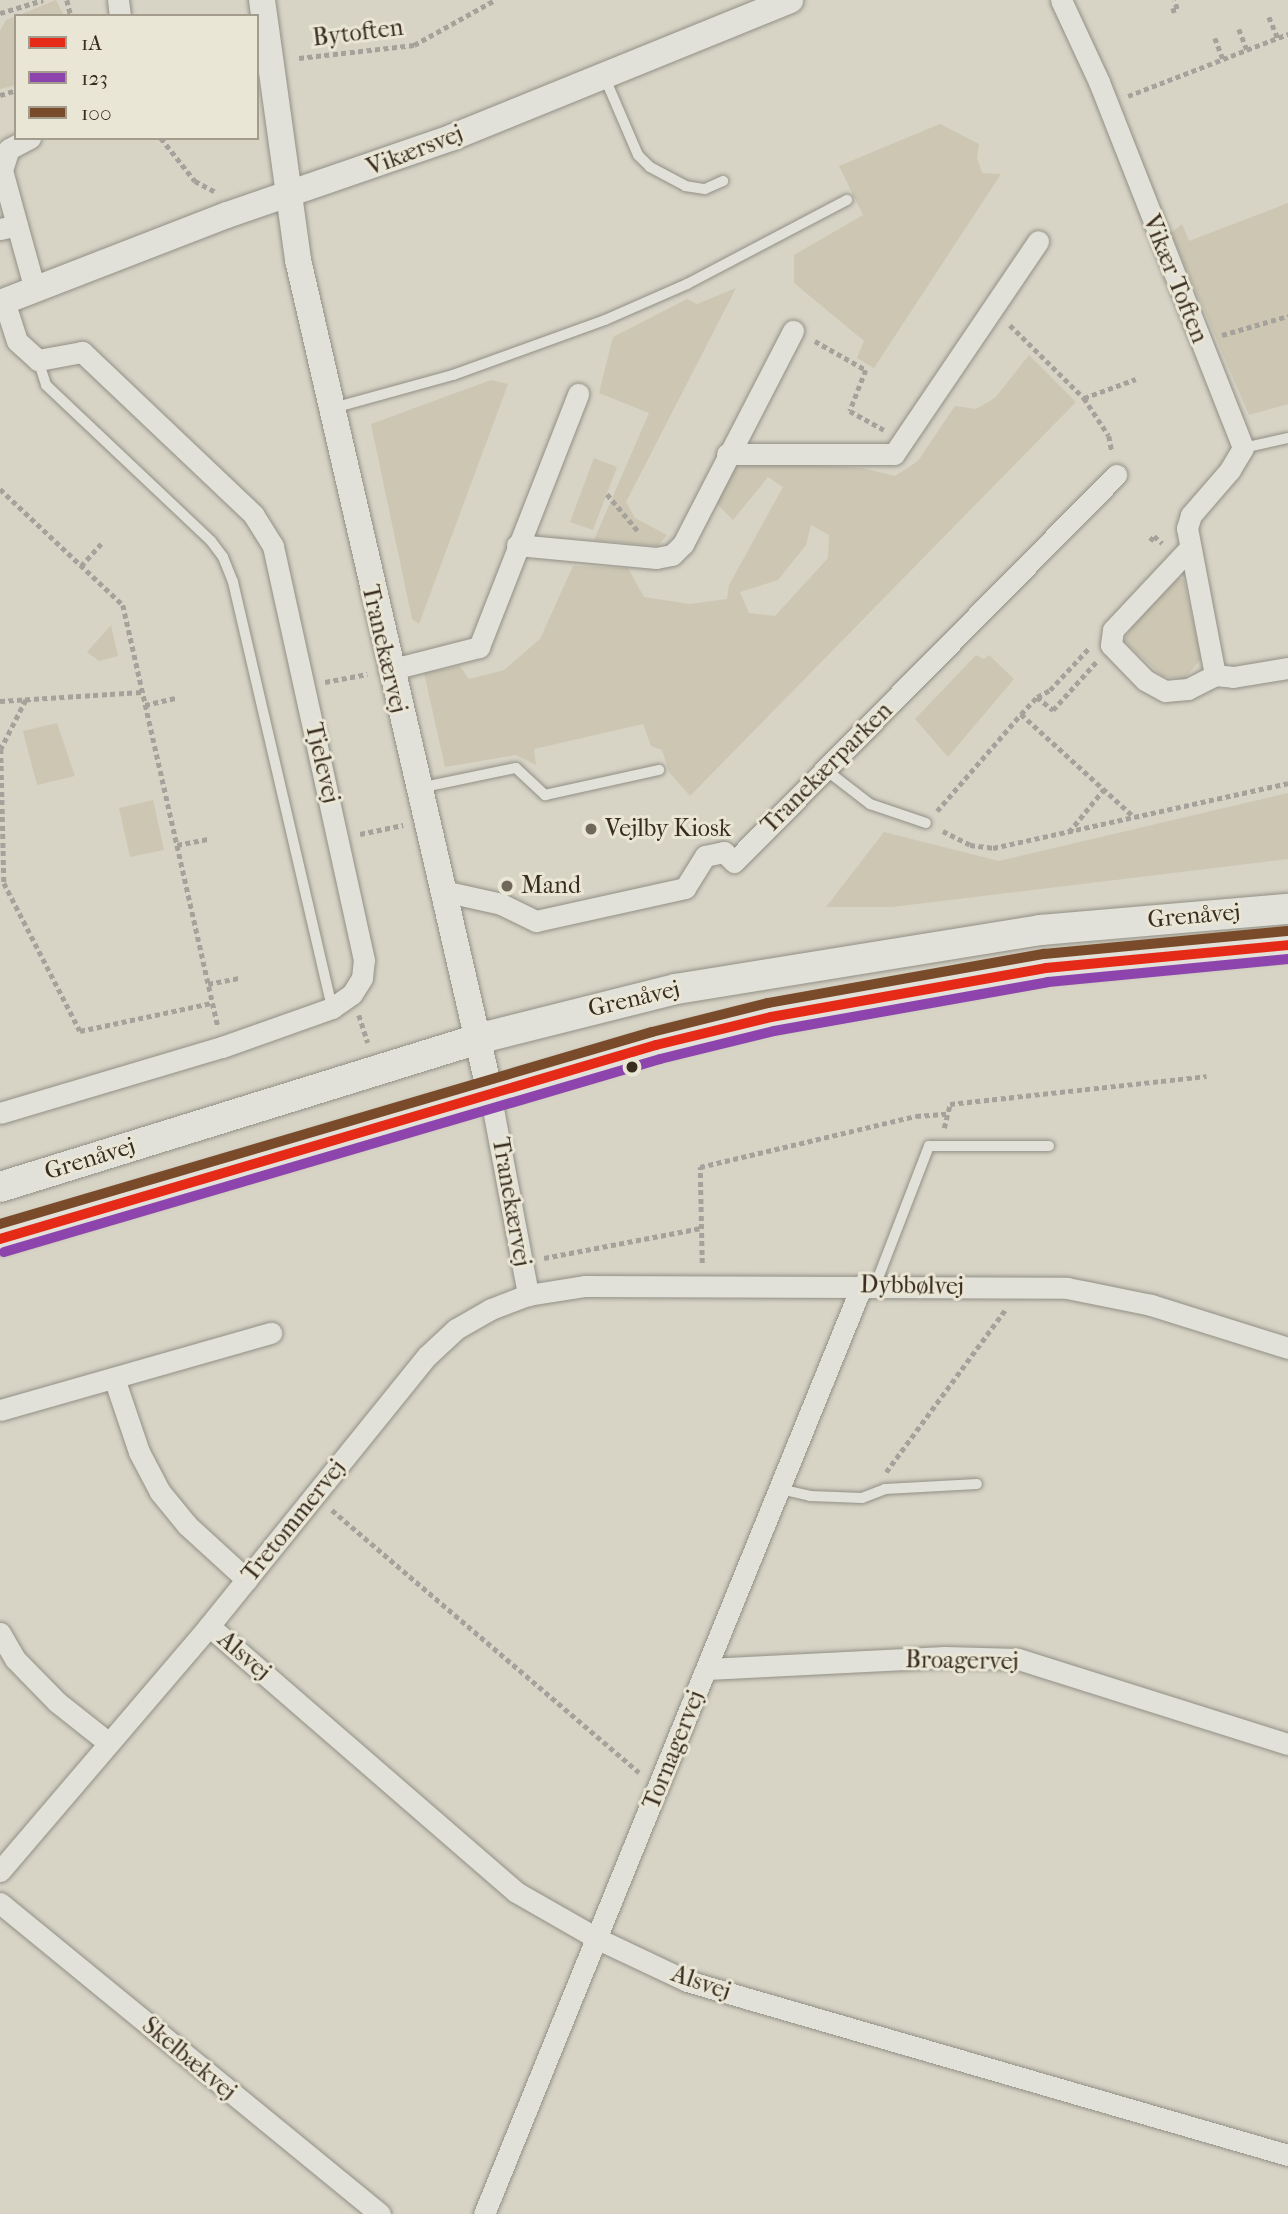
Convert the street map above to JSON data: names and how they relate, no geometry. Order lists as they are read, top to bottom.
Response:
{
  "streets": {
    "main road": ["Grenåvej"],
    "street": [
      "Vikærsvej",
      "Vikær Toften",
      "Tranekærvej",
      "Tjelevej",
      "Tranekærparken",
      "Dybbølvej",
      "Tretommervej",
      "Alsvej",
      "Broagervej",
      "Tornagervej",
      "Skelbækvej"
    ],
    "path": ["Bytoften"]
  },
  "crossings": [
    ["Vikærsvej", "Tranekærvej"],
    ["Tranekærvej", "Tranekærparken"],
    ["Tranekærvej", "Grenåvej"],
    ["Tranekærvej", "Dybbølvej"],
    ["Tranekærvej", "Tretommervej"],
    ["Dybbølvej", "Tretommervej"],
    ["Dybbølvej", "Tornagervej"],
    ["Tretommervej", "Alsvej"],
    ["Alsvej", "Tornagervej"],
    ["Broagervej", "Tornagervej"]
  ],
  "places": ["Vejlby Kiosk", "Mand"],
  "lines": ["transit line 100", "transit line 1A", "transit line 123"],
  "legend": ["1A", "123", "100"]
}
